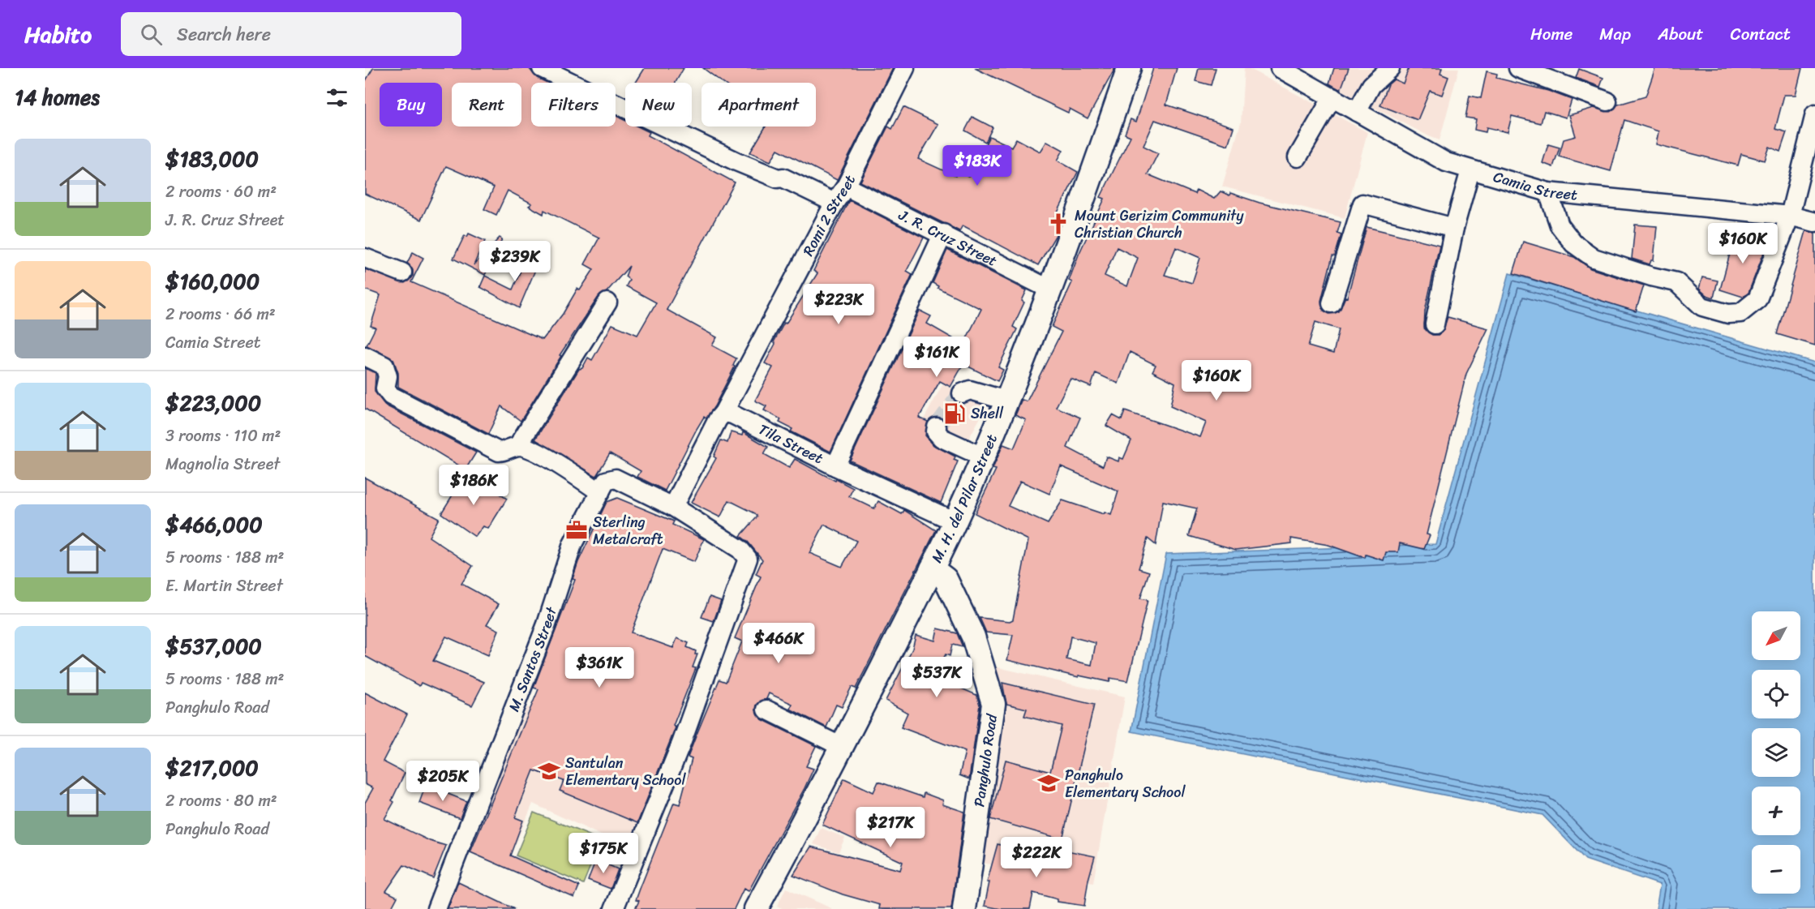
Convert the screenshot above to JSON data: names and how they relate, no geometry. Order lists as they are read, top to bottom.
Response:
{
  "streets": {
    "main road": ["M. H. del Pilar Street", "Panghulo Road"],
    "street": [
      "Camia Street",
      "Romi 2 Street",
      "J. R. Cruz Street",
      "Tila Street",
      "M. Santos Street"
    ]
  },
  "crossings": [
    ["Romi 2 Street", "J. R. Cruz Street"],
    ["Romi 2 Street", "Tila Street"],
    ["J. R. Cruz Street", "M. H. del Pilar Street"],
    ["Tila Street", "M. H. del Pilar Street"],
    ["M. H. del Pilar Street", "Panghulo Road"]
  ],
  "places": {
    "church": ["Mount Gerizim Community Christian Church"],
    "fuel station": ["Shell"],
    "office": ["Sterling Metalcraft"],
    "school or university": ["Santulan Elementary School", "Panghulo Elementary School"]
  },
  "north": "bottom left",
  "page": {
    "header": "Habito",
    "search": "Search here",
    "nav": [
      "Home",
      "Map",
      "About",
      "Contact"
    ],
    "heading": "14 homes",
    "chip": [
      "Buy",
      "Rent",
      "Filters",
      "New",
      "Apartment"
    ],
    "list": [
      {
        "name": "$183,000",
        "note": "2 rooms · 60 m² · J. R. Cruz Street"
      },
      {
        "name": "$160,000",
        "note": "2 rooms · 66 m² · Camia Street"
      },
      {
        "name": "$223,000",
        "note": "3 rooms · 110 m² · Magnolia Street"
      },
      {
        "name": "$466,000",
        "note": "5 rooms · 188 m² · E. Martin Street"
      },
      {
        "name": "$537,000",
        "note": "5 rooms · 188 m² · Panghulo Road"
      },
      {
        "name": "$217,000",
        "note": "2 rooms · 80 m² · Panghulo Road"
      }
    ],
    "price": [
      "$183K",
      "$160K",
      "$239K",
      "$223K",
      "$161K",
      "$160K",
      "$186K",
      "$466K",
      "$361K",
      "$537K",
      "$205K",
      "$217K",
      "$175K",
      "$222K"
    ],
    "map_buttons": ["+", "−"]
  }
}
